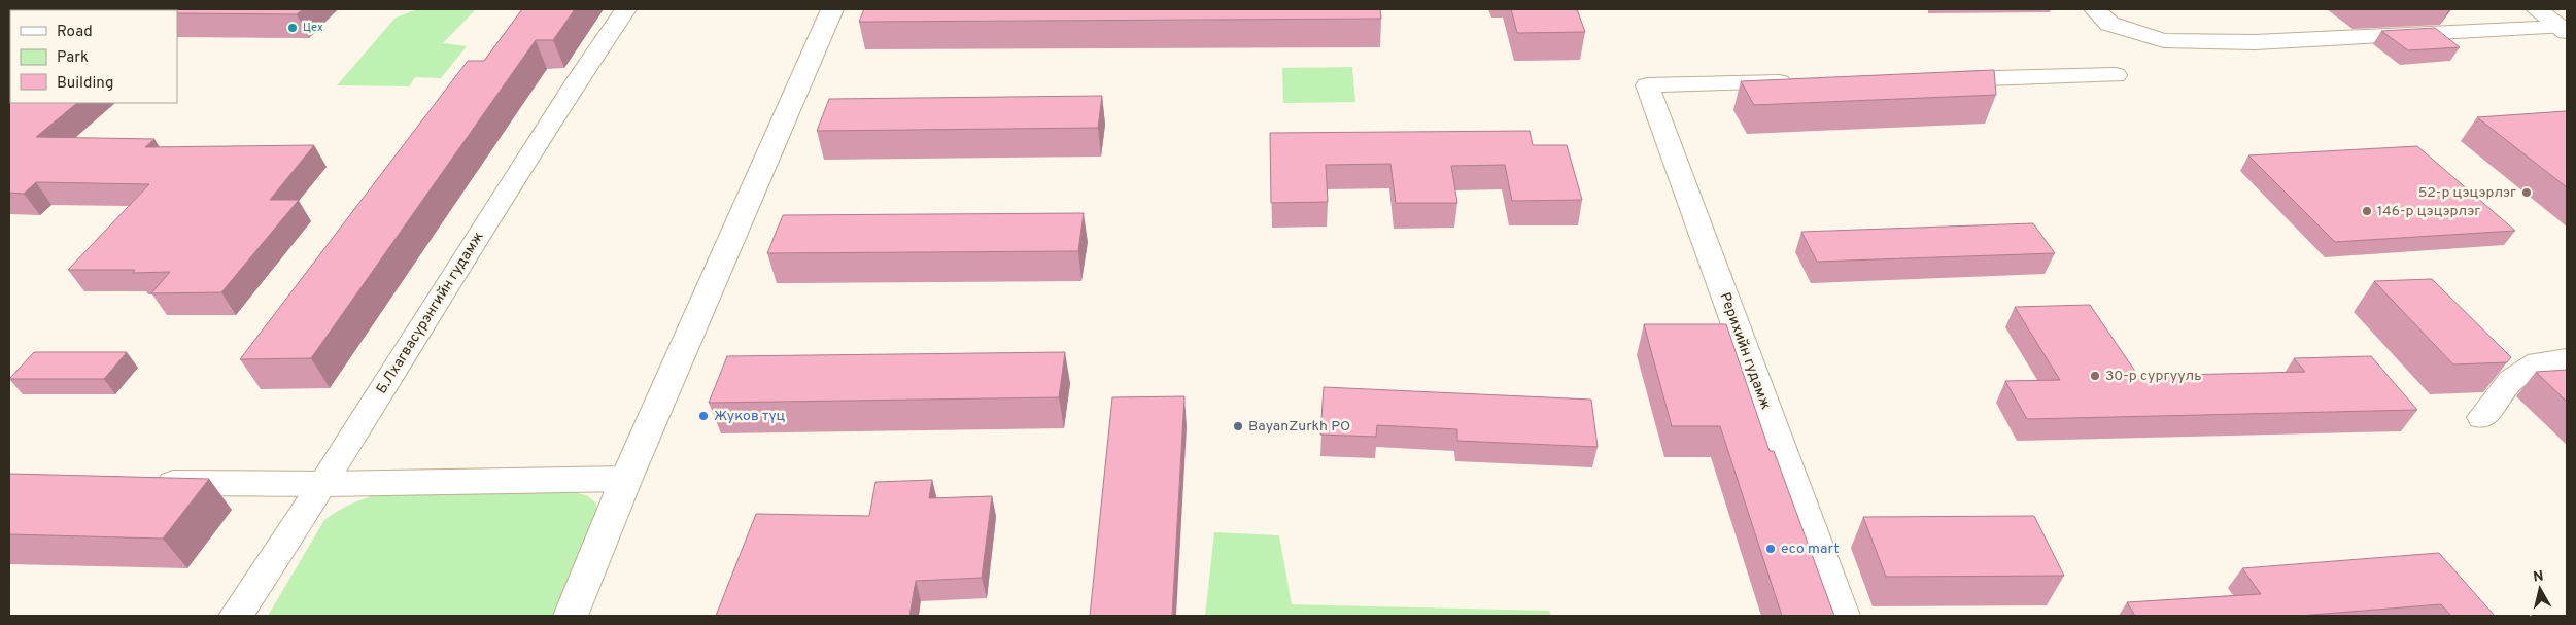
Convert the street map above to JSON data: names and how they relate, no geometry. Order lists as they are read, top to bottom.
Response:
{
  "streets": {
    "street": ["Б.Лхагвасүрэнгийн гудамж", "Рерихийн гудамж"]
  },
  "places": [
    "Цех",
    "52-р цэцэрлэг",
    "146-р цэцэрлэг",
    "30-р сургууль",
    "Жуков түц",
    "BayanZurkh PO",
    "eco mart"
  ],
  "legend": ["Road", "Park", "Building"],
  "north": "top"
}
